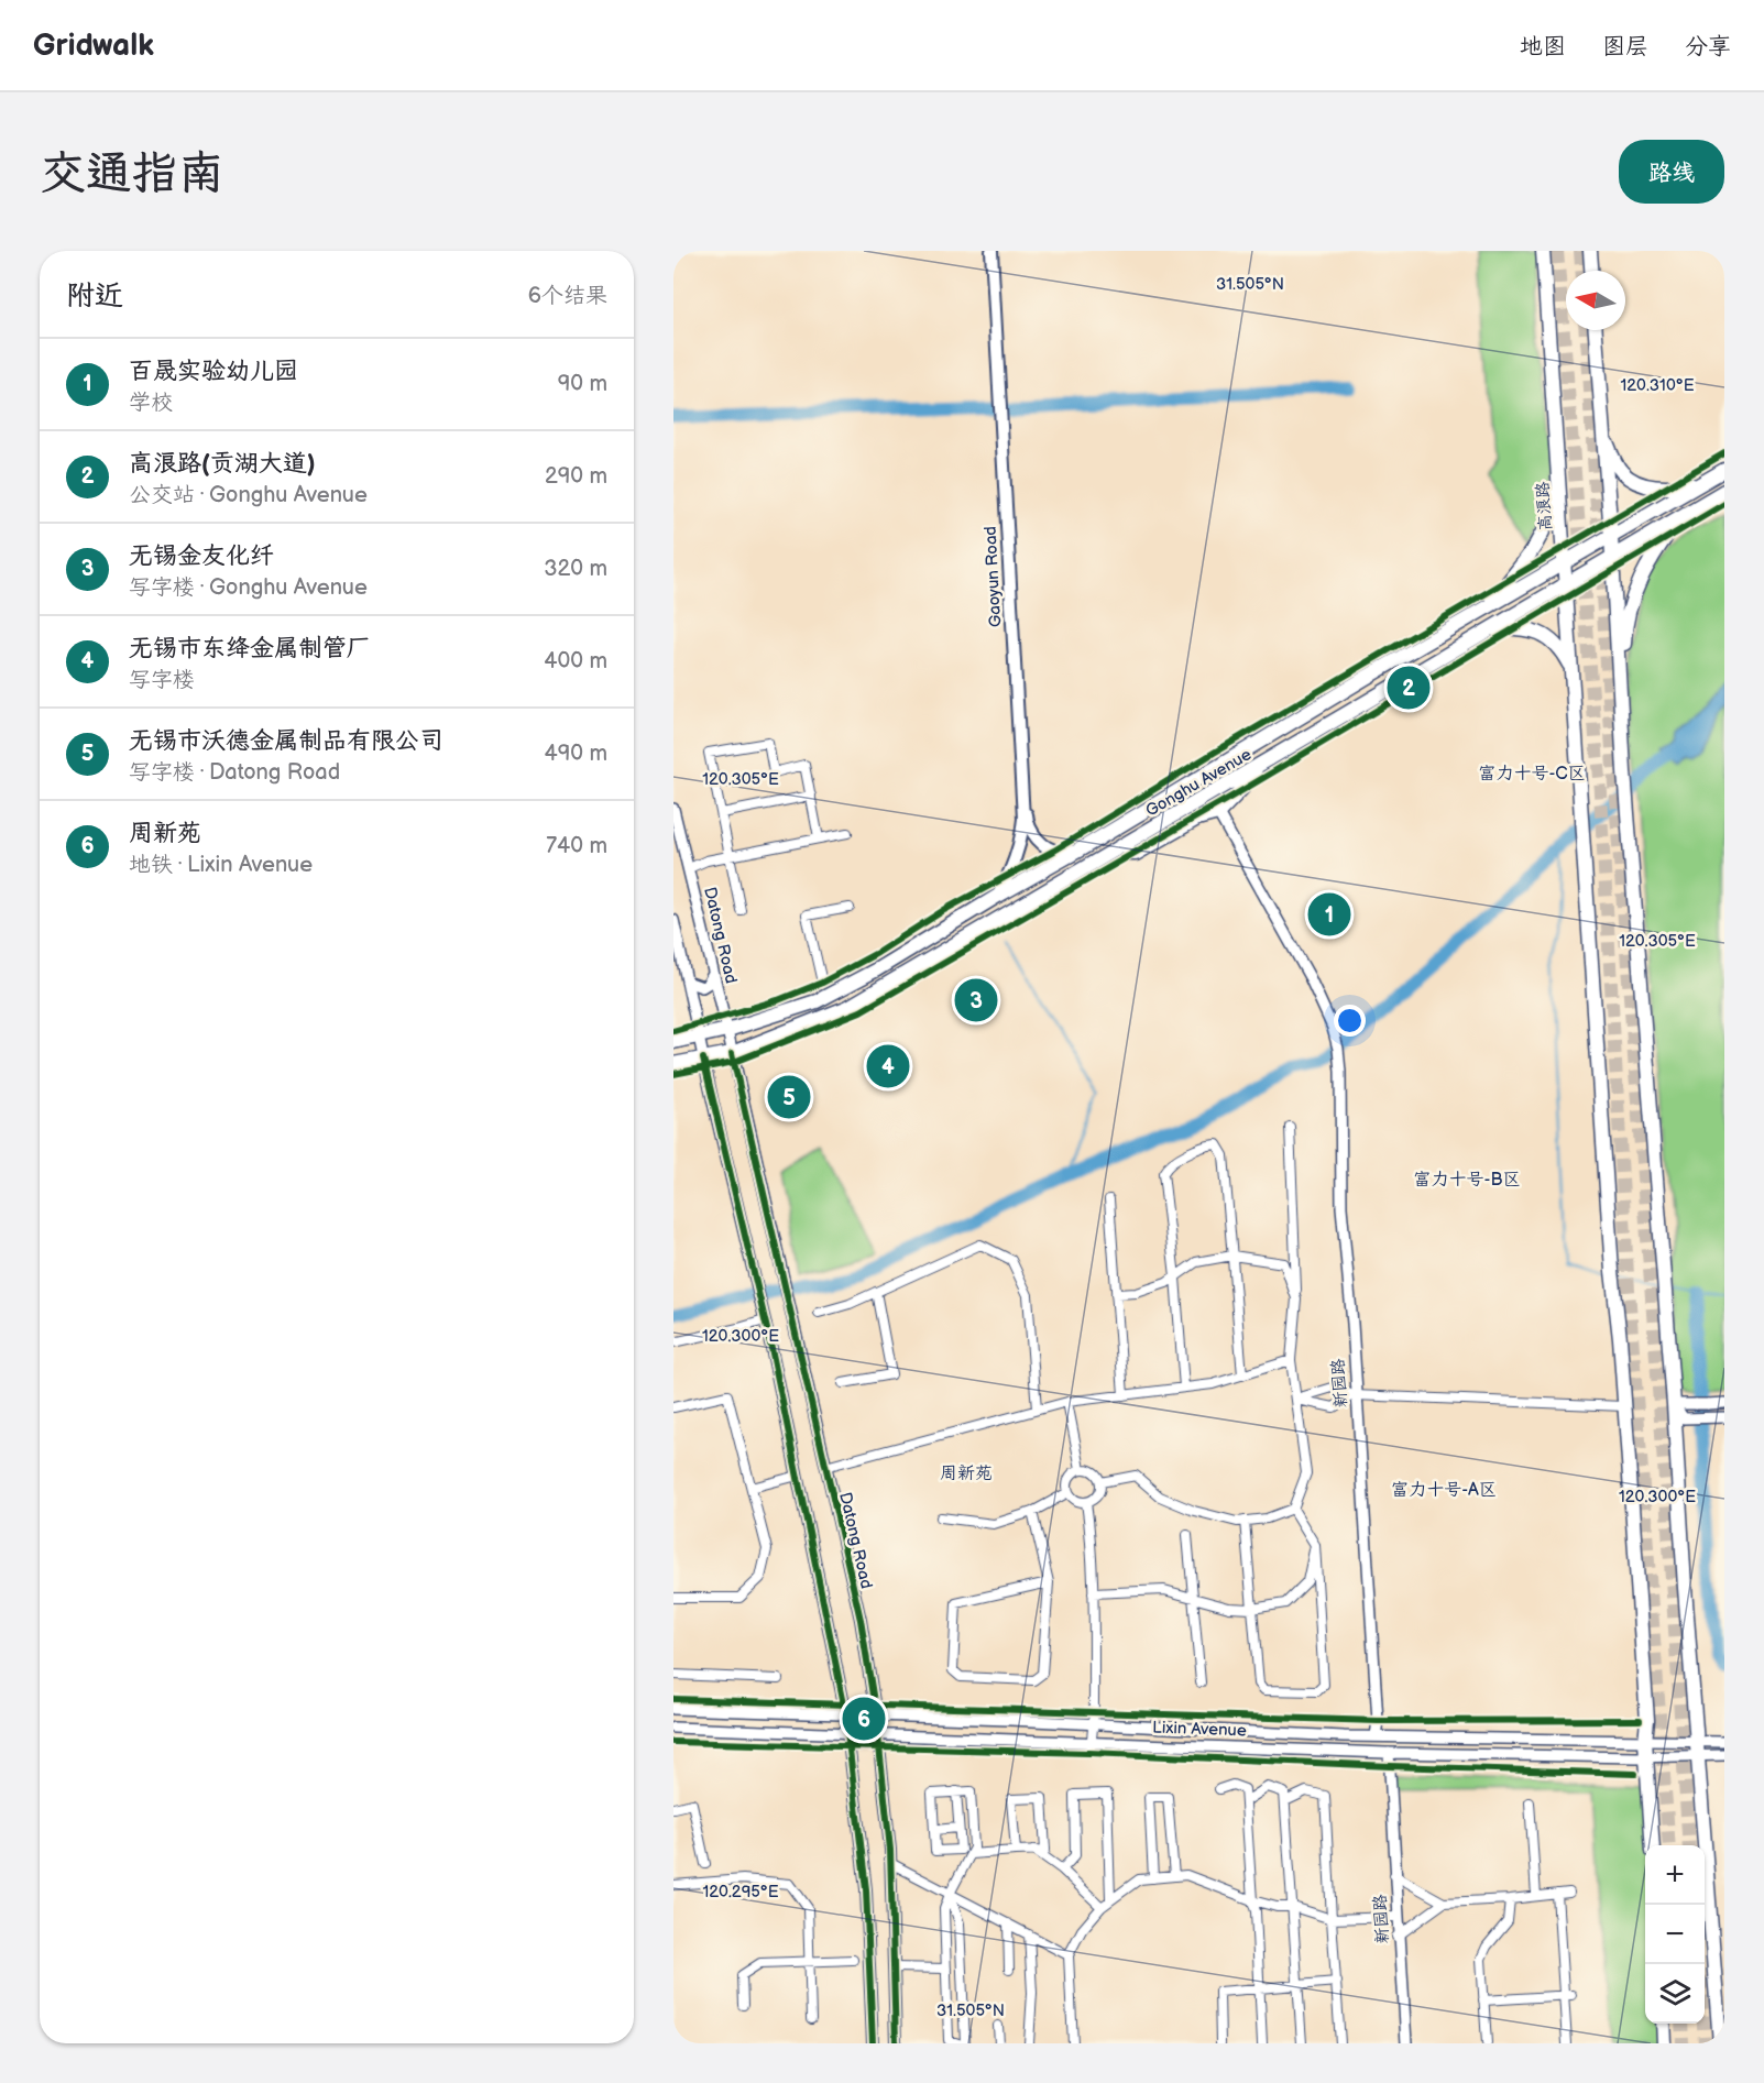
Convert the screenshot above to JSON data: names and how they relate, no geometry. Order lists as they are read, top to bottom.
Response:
{
  "streets": {
    "main road": ["高浪路", "Gaoyun Road", "Gonghu Avenue"],
    "street": ["Datong Road", "新园路", "Lixin Avenue"]
  },
  "crossings": [
    ["高浪路", "Gonghu Avenue"],
    ["高浪路", "Lixin Avenue"],
    ["Gaoyun Road", "Gonghu Avenue"],
    ["Gonghu Avenue", "Datong Road"],
    ["Datong Road", "Lixin Avenue"],
    ["新园路", "Lixin Avenue"]
  ],
  "districts": [
    "富力十号-C区",
    "富力十号-B区",
    "周新苑",
    "富力十号-A区"
  ],
  "north": "left",
  "page": {
    "header": "Gridwalk",
    "nav": ["地图", "图层", "分享"],
    "buttons": "路线",
    "title": "交通指南",
    "heading": ["附近", "6个结果"],
    "list": [
      {
        "mark": "1",
        "name": "百晟实验幼儿园",
        "note": "学校",
        "value": "90 m"
      },
      {
        "mark": "2",
        "name": "高浪路(贡湖大道)",
        "note": "公交站 · Gonghu Avenue",
        "value": "290 m"
      },
      {
        "mark": "3",
        "name": "无锡金友化纤",
        "note": "写字楼 · Gonghu Avenue",
        "value": "320 m"
      },
      {
        "mark": "4",
        "name": "无锡市东绛金属制管厂",
        "note": "写字楼",
        "value": "400 m"
      },
      {
        "mark": "5",
        "name": "无锡市沃德金属制品有限公司",
        "note": "写字楼 · Datong Road",
        "value": "490 m"
      },
      {
        "mark": "6",
        "name": "周新苑",
        "note": "地铁 · Lixin Avenue",
        "value": "740 m"
      }
    ],
    "pins": [
      "2",
      "1",
      "3",
      "4",
      "5",
      "6"
    ],
    "map_buttons": ["+", "−"]
  },
  "coordinates": [
    "31.505°N",
    "120.310°E",
    "120.305°E",
    "120.300°E",
    "120.295°E"
  ]
}
